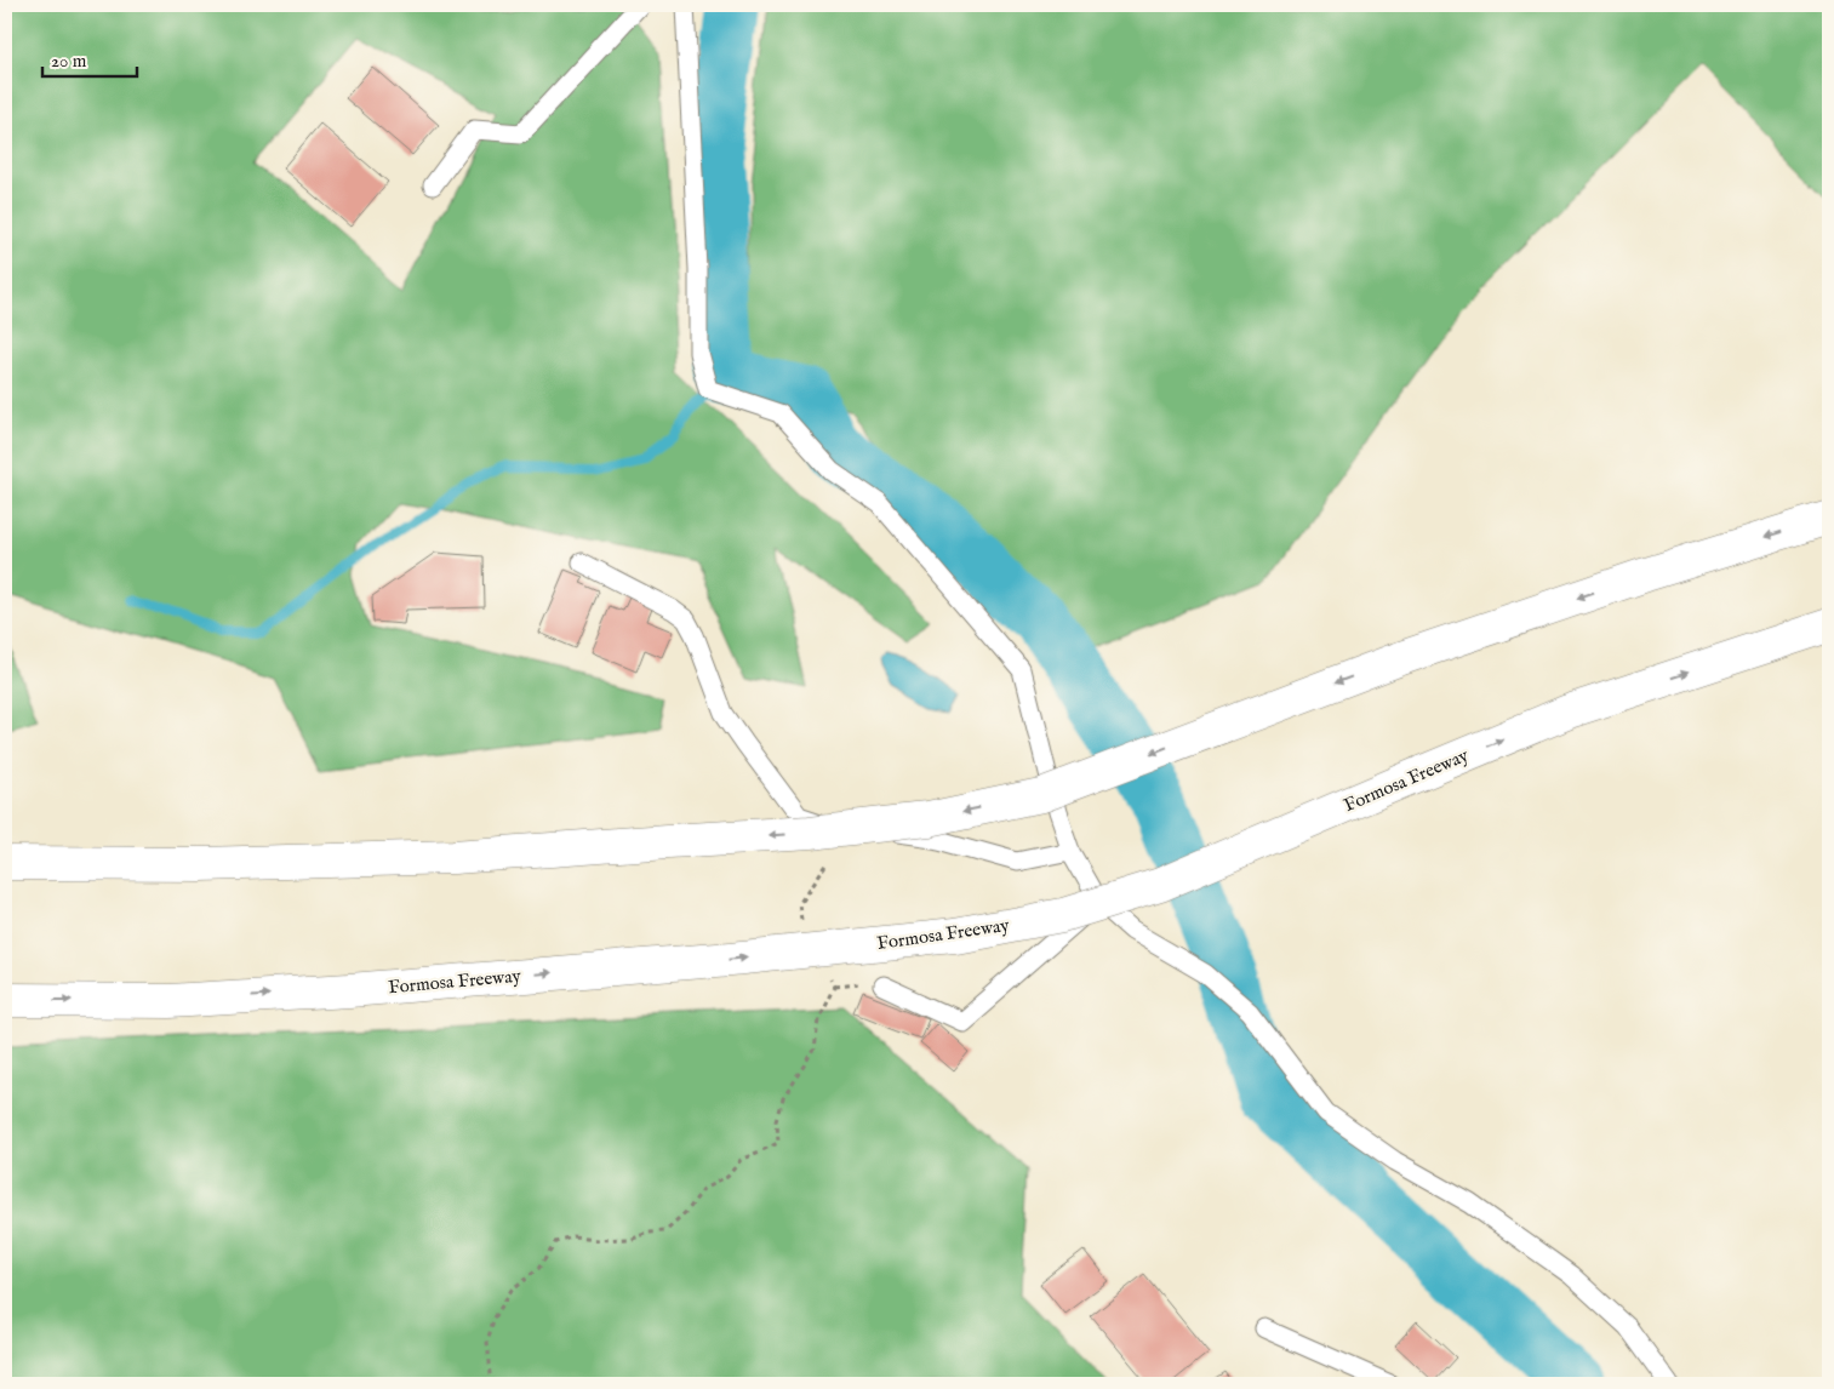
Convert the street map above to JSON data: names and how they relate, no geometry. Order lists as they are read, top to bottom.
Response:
{
  "streets": {
    "highway": ["Formosa Freeway"]
  },
  "scale_bar": "20 m"
}
